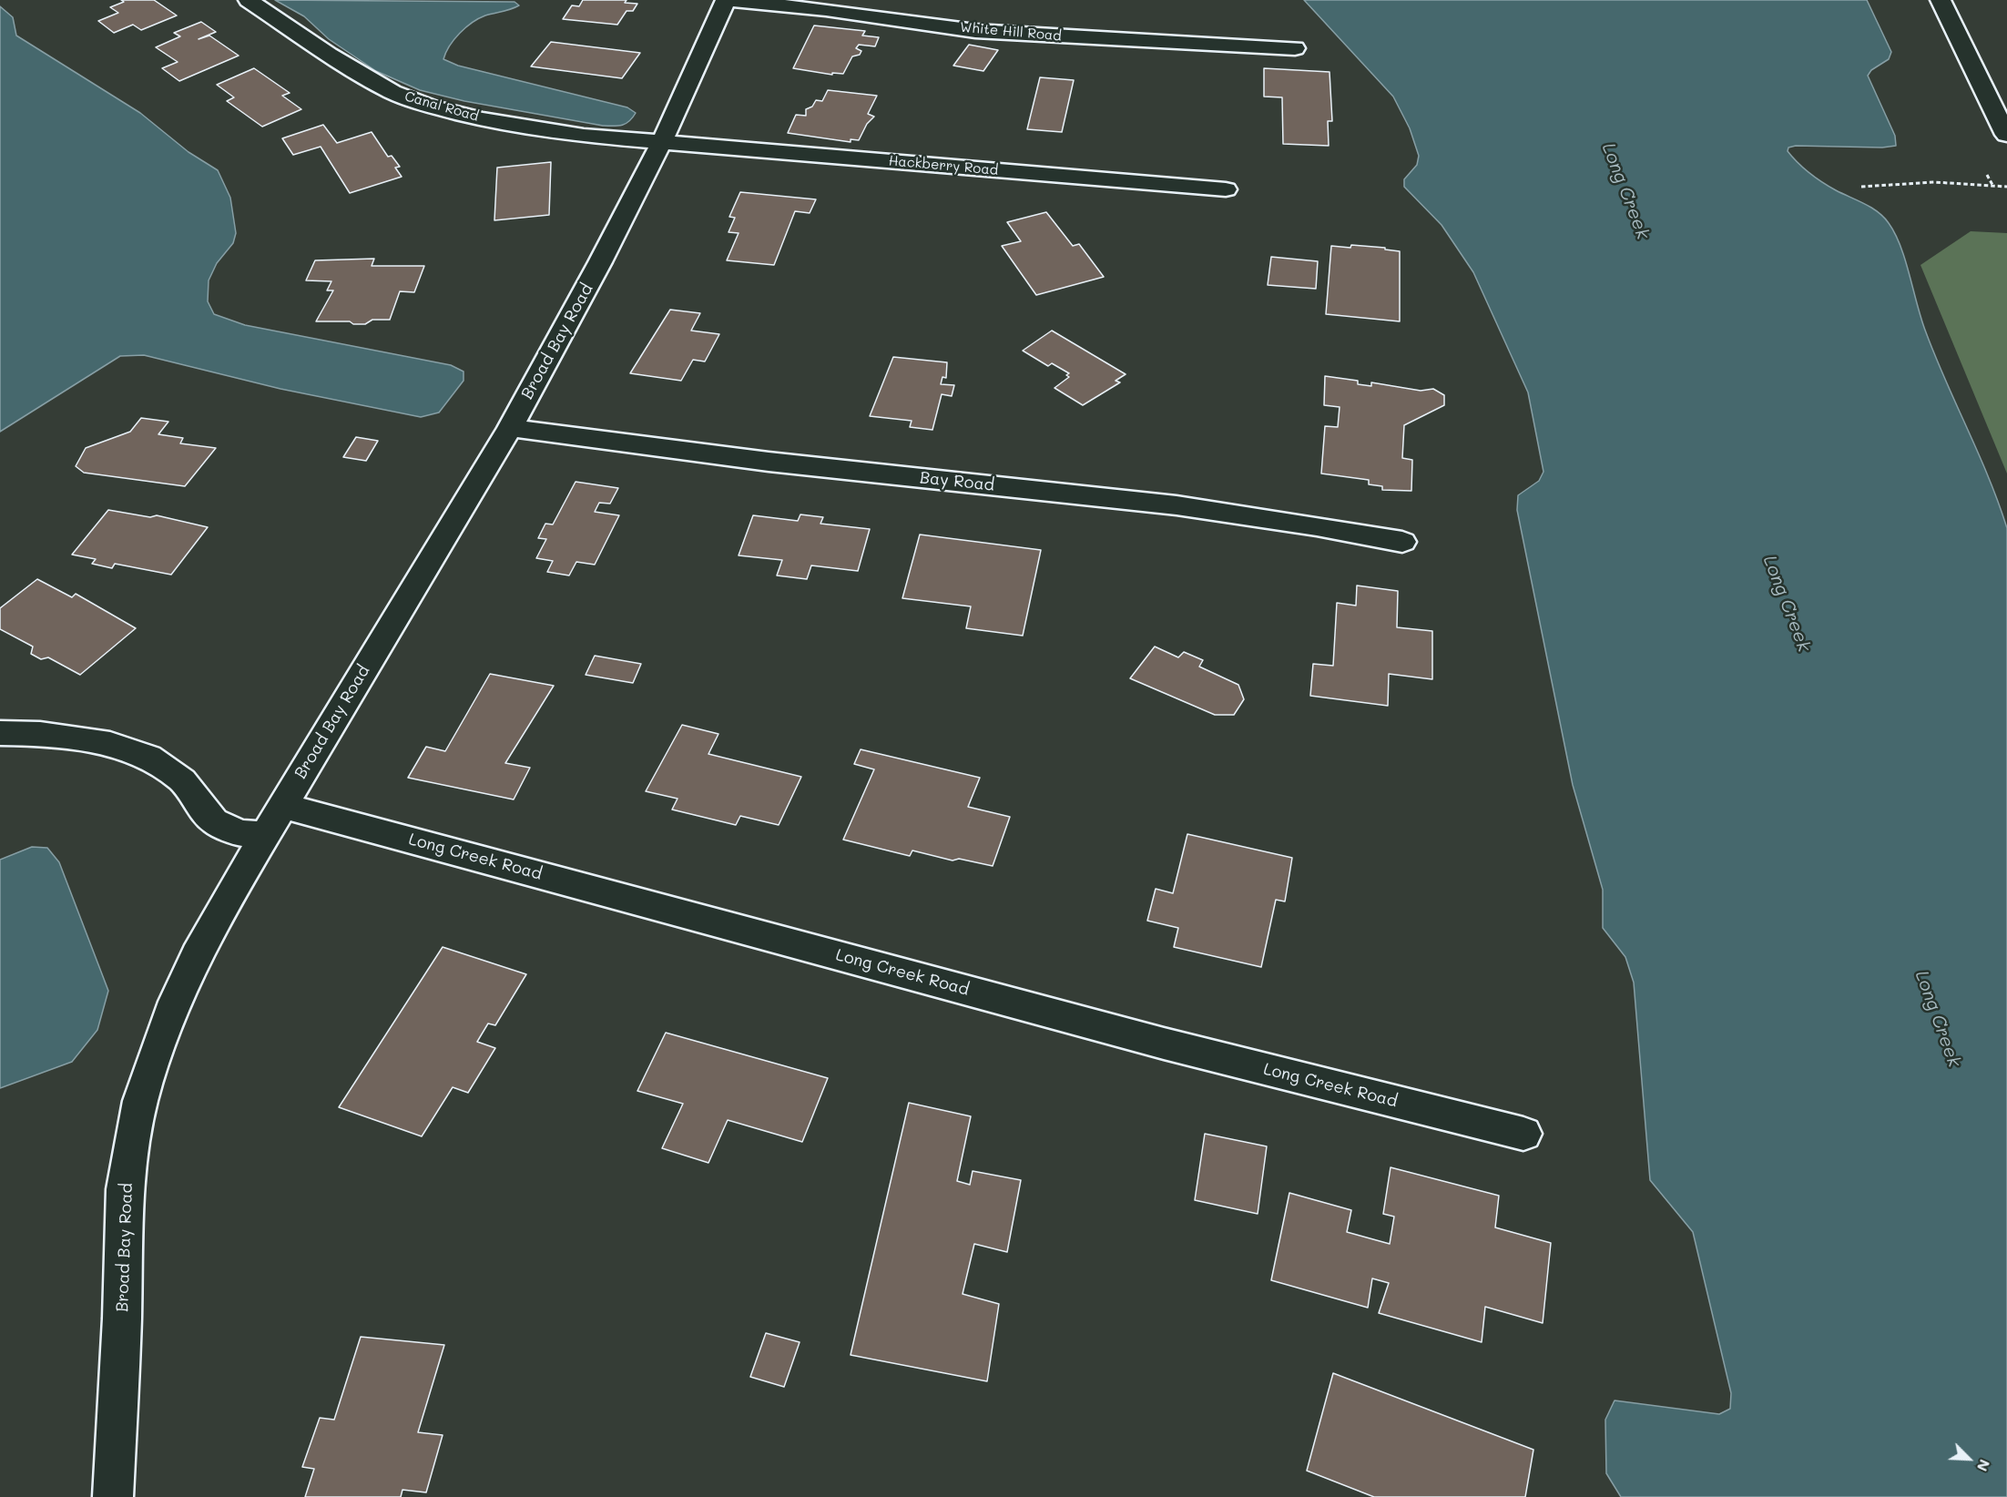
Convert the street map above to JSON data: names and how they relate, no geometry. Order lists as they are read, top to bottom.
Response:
{
  "streets": {
    "street": [
      "White Hill Road",
      "Canal Road",
      "Hackberry Road",
      "Broad Bay Road",
      "Bay Road",
      "Long Creek Road"
    ]
  },
  "crossings": [
    ["White Hill Road", "Broad Bay Road"],
    ["Canal Road", "Hackberry Road"],
    ["Canal Road", "Broad Bay Road"],
    ["Hackberry Road", "Broad Bay Road"],
    ["Broad Bay Road", "Bay Road"],
    ["Broad Bay Road", "Long Creek Road"]
  ],
  "water": ["Long Creek"],
  "north": "bottom right"
}
